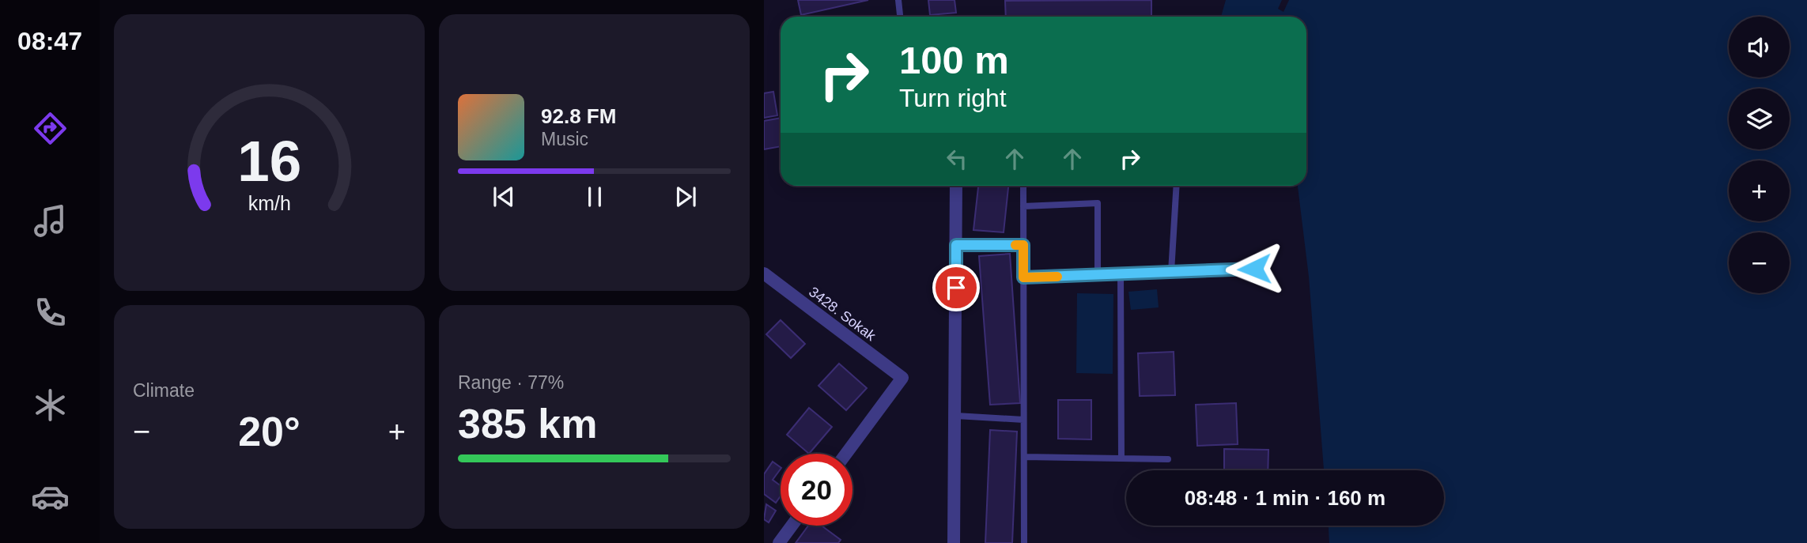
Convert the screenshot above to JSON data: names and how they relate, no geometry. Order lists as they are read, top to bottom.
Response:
{
  "streets": {
    "street": ["3428. Sokak"]
  },
  "page": {
    "tabs": "08:47",
    "map_buttons": ["+", "−"],
    "turn": ["100 m", "Turn right"],
    "song": ["92.8 FM", "Music"],
    "tile": [
      "Climate",
      ["Range · 77%", "385 km"]
    ],
    "heat": ["−", "20°", "+"],
    "limit": "20",
    "trip": "08:48 · 1 min · 160 m",
    "gauge": ["16", "km/h"]
  }
}
